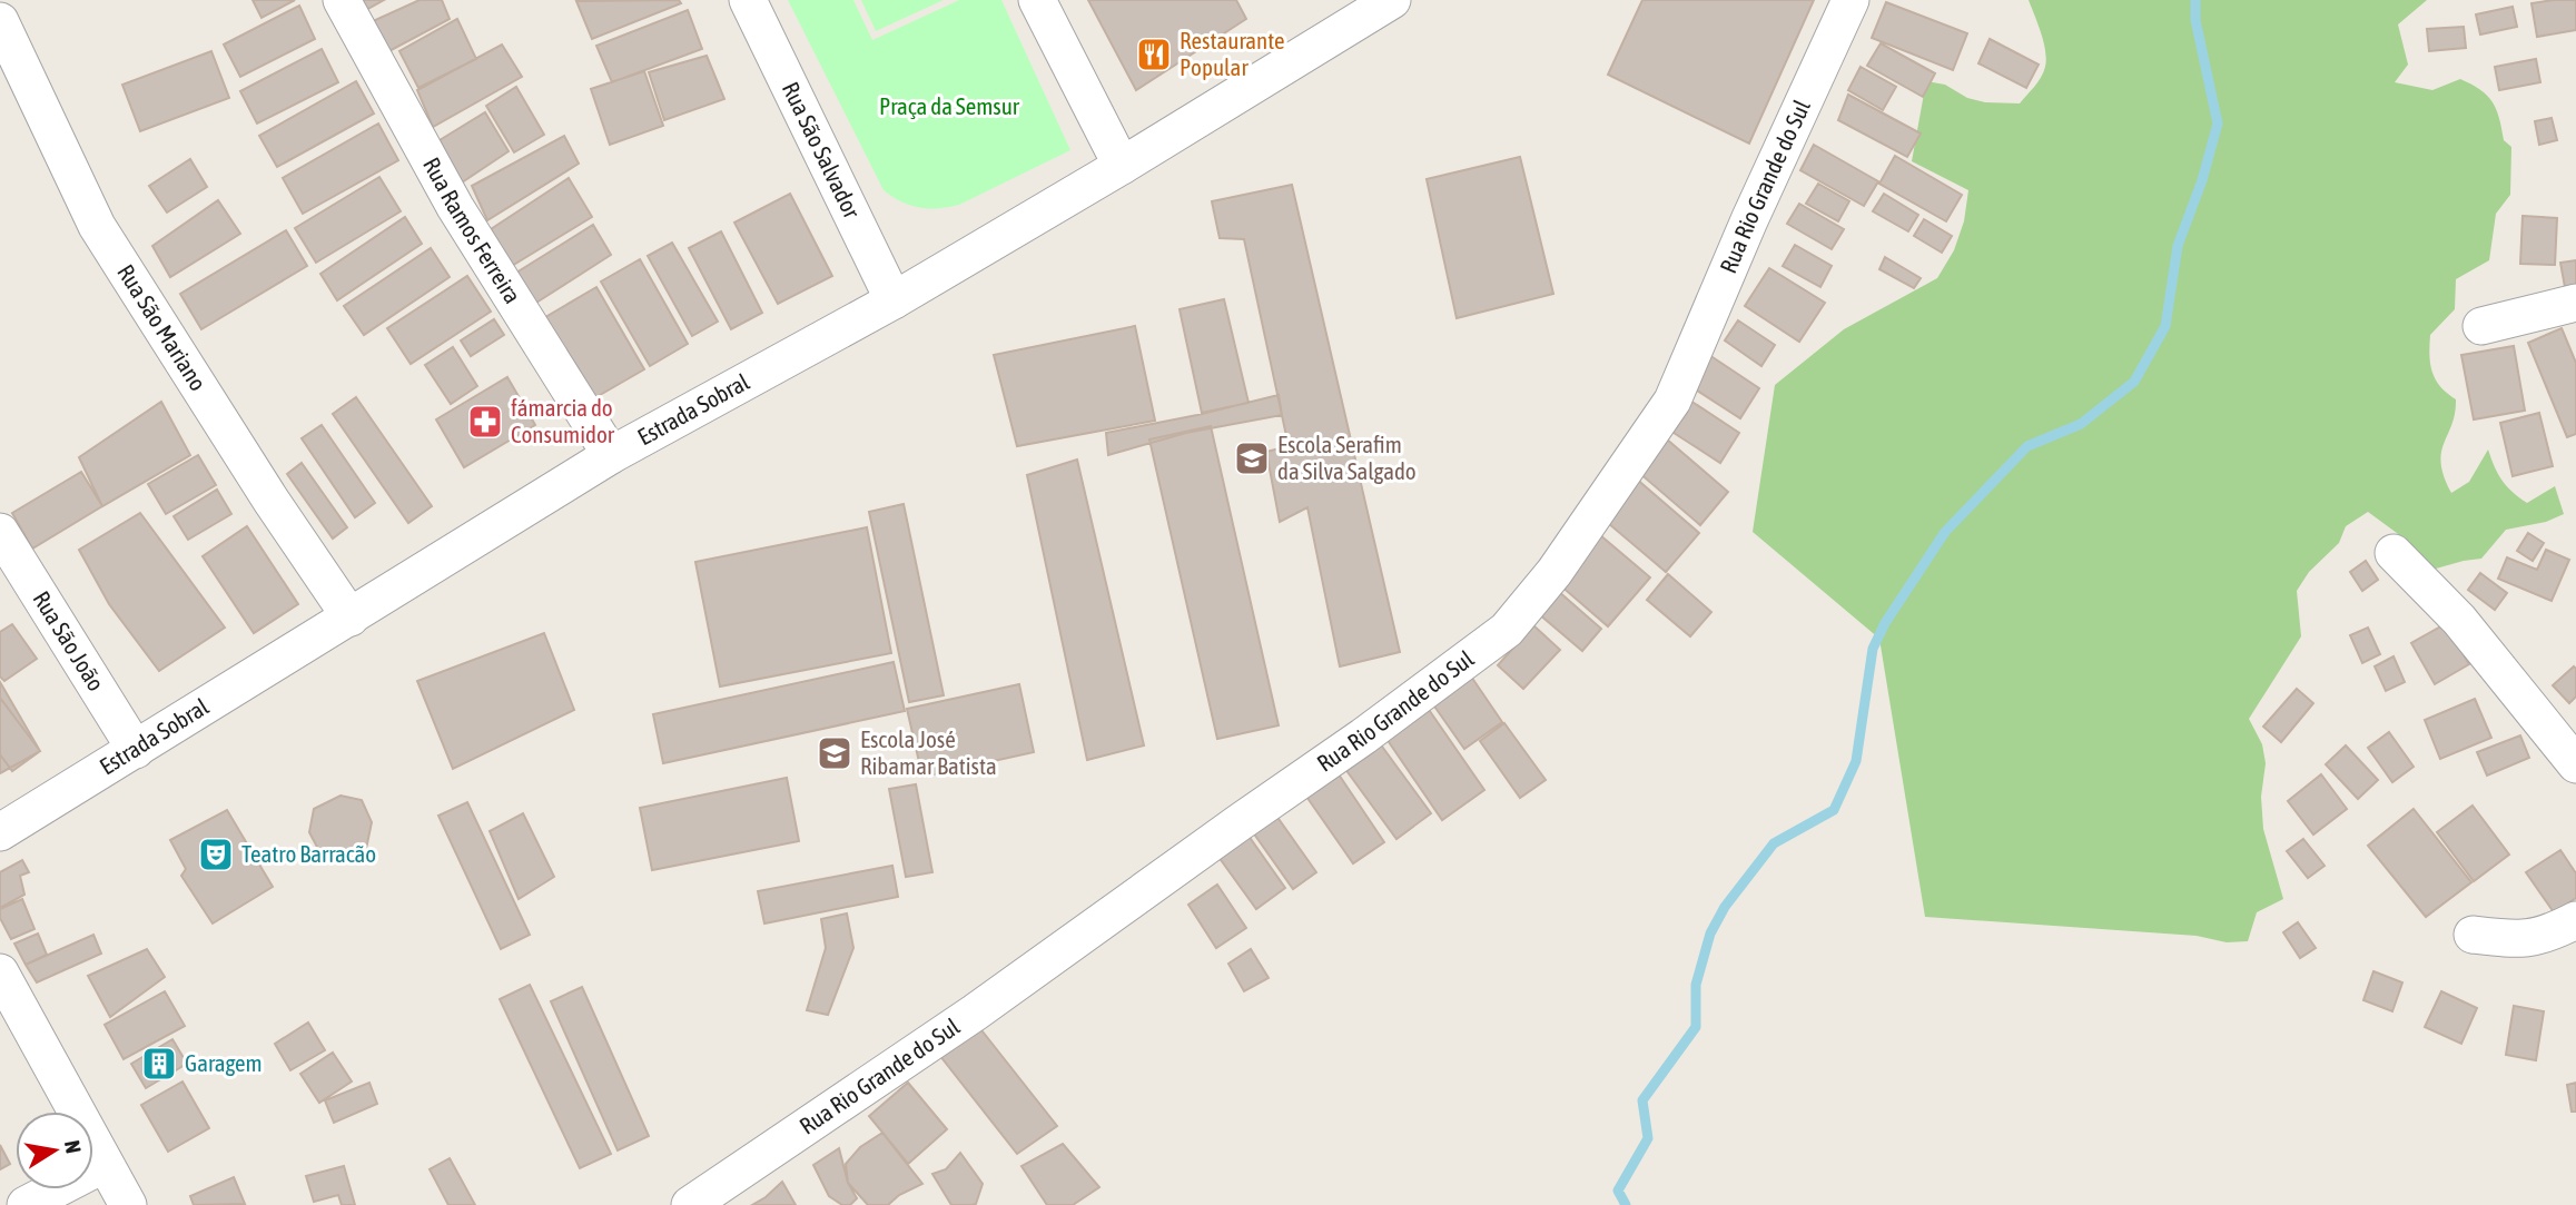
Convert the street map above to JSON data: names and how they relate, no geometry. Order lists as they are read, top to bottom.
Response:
{
  "streets": {
    "street": [
      "Rua São Salvador",
      "Rua Rio Grande do Sul",
      "Rua Ramos Ferreira",
      "Rua São Mariano",
      "Estrada Sobral",
      "Rua São João"
    ]
  },
  "crossings": [
    ["Rua São Salvador", "Estrada Sobral"],
    ["Rua Ramos Ferreira", "Estrada Sobral"],
    ["Rua São Mariano", "Estrada Sobral"],
    ["Estrada Sobral", "Rua São João"]
  ],
  "parks": ["Praça da Semsur"],
  "places": {
    "restaurant": ["Restaurante Popular"],
    "pharmacy": ["fámarcia do Consumidor"],
    "school or university": ["Escola Serafim da Silva Salgado", "Escola José Ribamar Batista"],
    "theatre": ["Teatro Barracão"],
    "building": ["Garagem"]
  },
  "north": "right"
}
